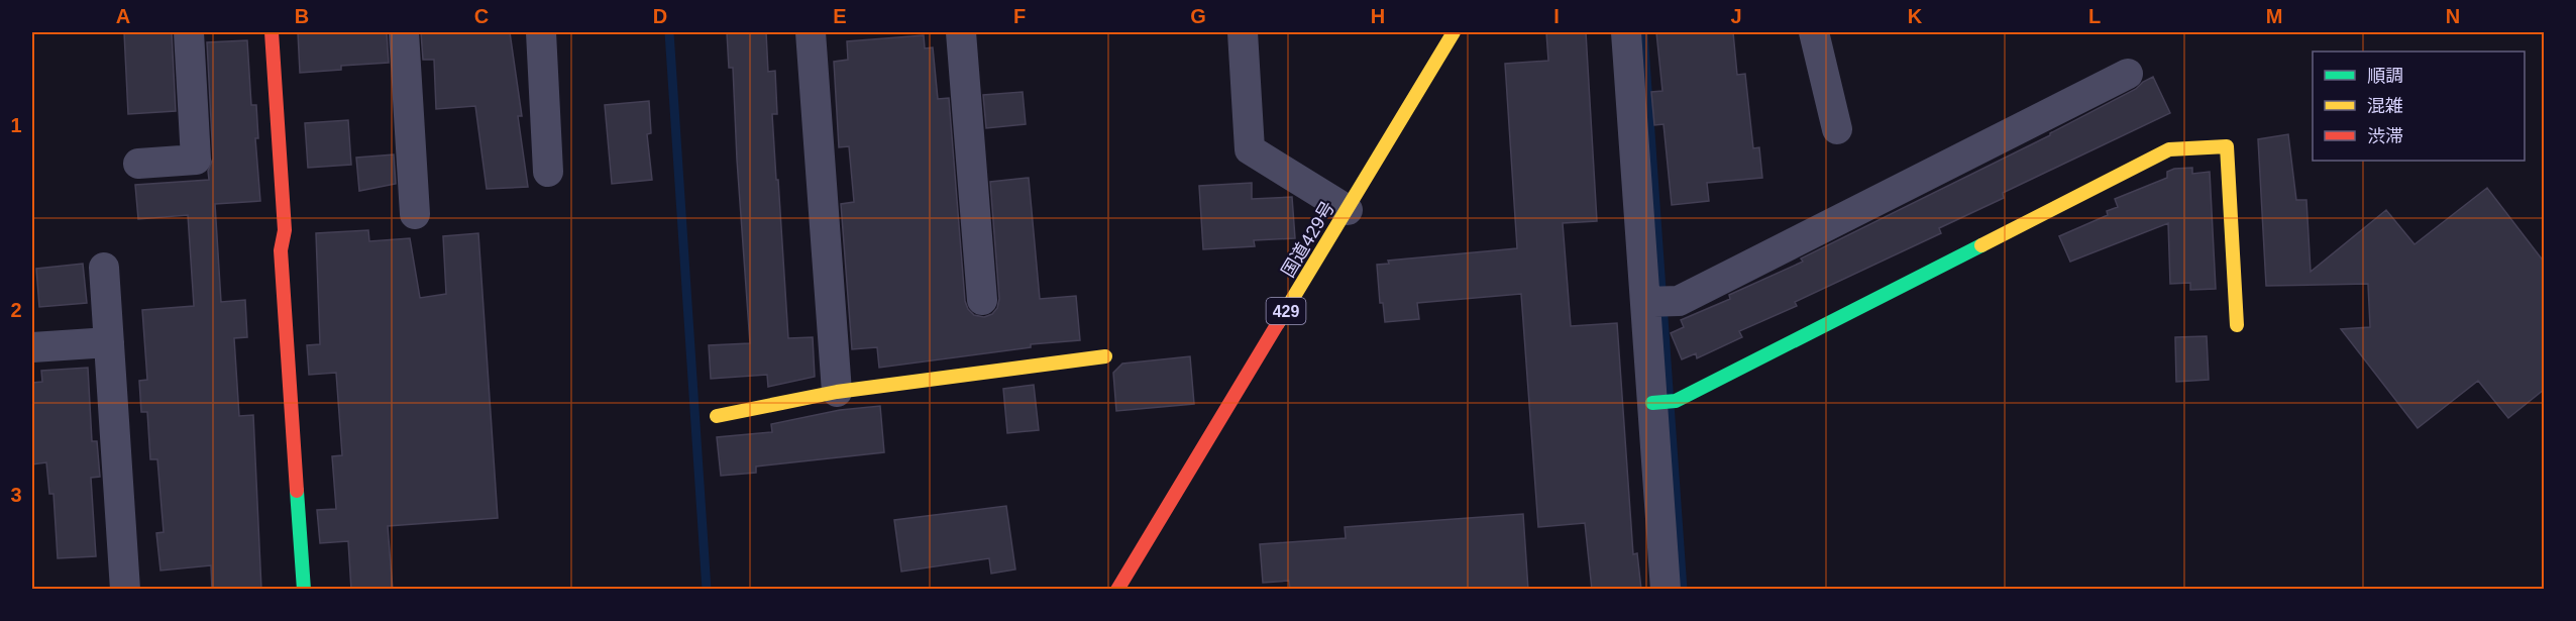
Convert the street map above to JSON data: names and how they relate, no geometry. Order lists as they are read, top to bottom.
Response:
{
  "streets": {
    "main road": ["国道429号", "429"]
  },
  "legend": ["順調", "混雑", "渋滞"],
  "grid": {
    "columns": [
      "A",
      "B",
      "C",
      "D",
      "E",
      "F",
      "G",
      "H",
      "I",
      "J",
      "K",
      "L",
      "M",
      "N"
    ],
    "rows": ["1", "2", "3"]
  }
}
